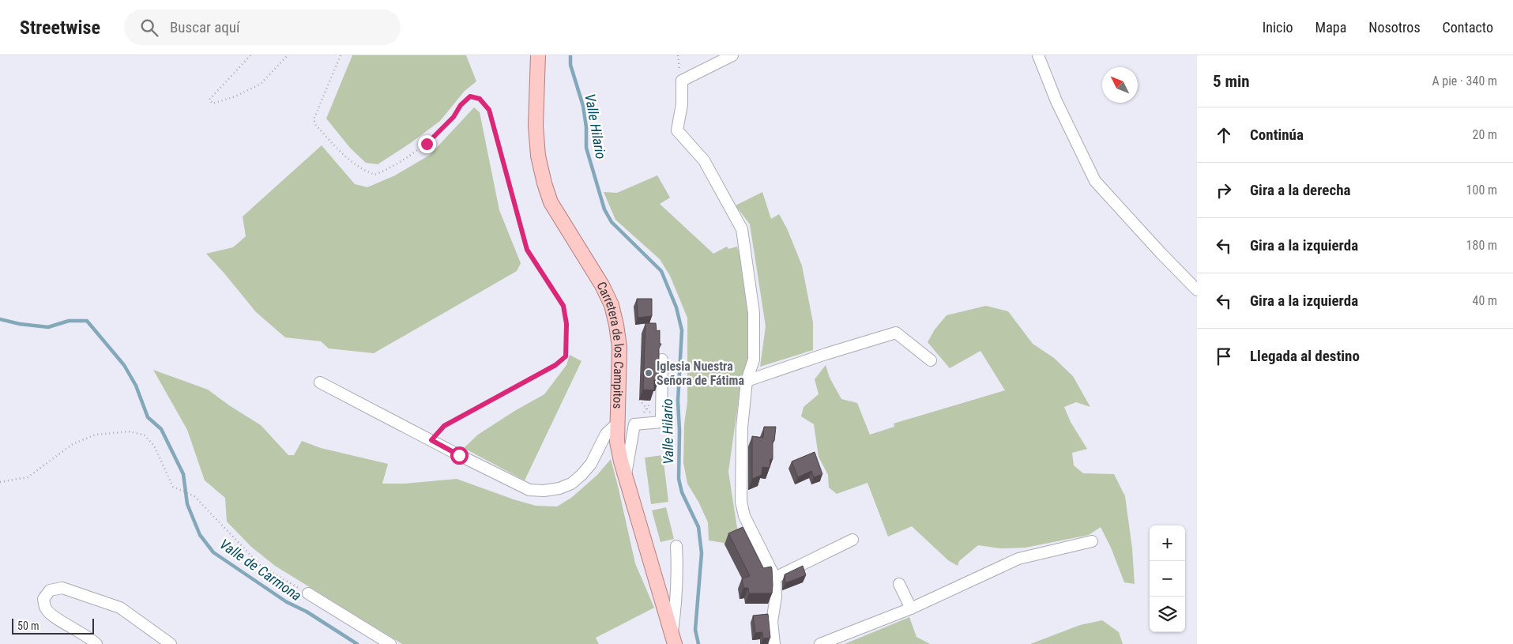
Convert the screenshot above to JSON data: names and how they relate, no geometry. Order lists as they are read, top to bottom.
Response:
{
  "streets": {
    "main road": ["Carretera de los Campitos"]
  },
  "water": ["Valle Hilario", "Valle de Carmona"],
  "places": ["Iglesia Nuestra Señora de Fátima"],
  "scale_bar": "50 m",
  "north": "top left",
  "page": {
    "header": "Streetwise",
    "search": "Buscar aquí",
    "nav": [
      "Inicio",
      "Mapa",
      "Nosotros",
      "Contacto"
    ],
    "heading": ["5 min", "A pie · 340 m"],
    "list": [
      ["Continúa", "20 m"],
      ["Gira a la derecha", "100 m"],
      ["Gira a la izquierda", "180 m"],
      ["Gira a la izquierda", "40 m"],
      "Llegada al destino"
    ],
    "map_buttons": ["+", "−"],
    "scale": "50 m"
  }
}
